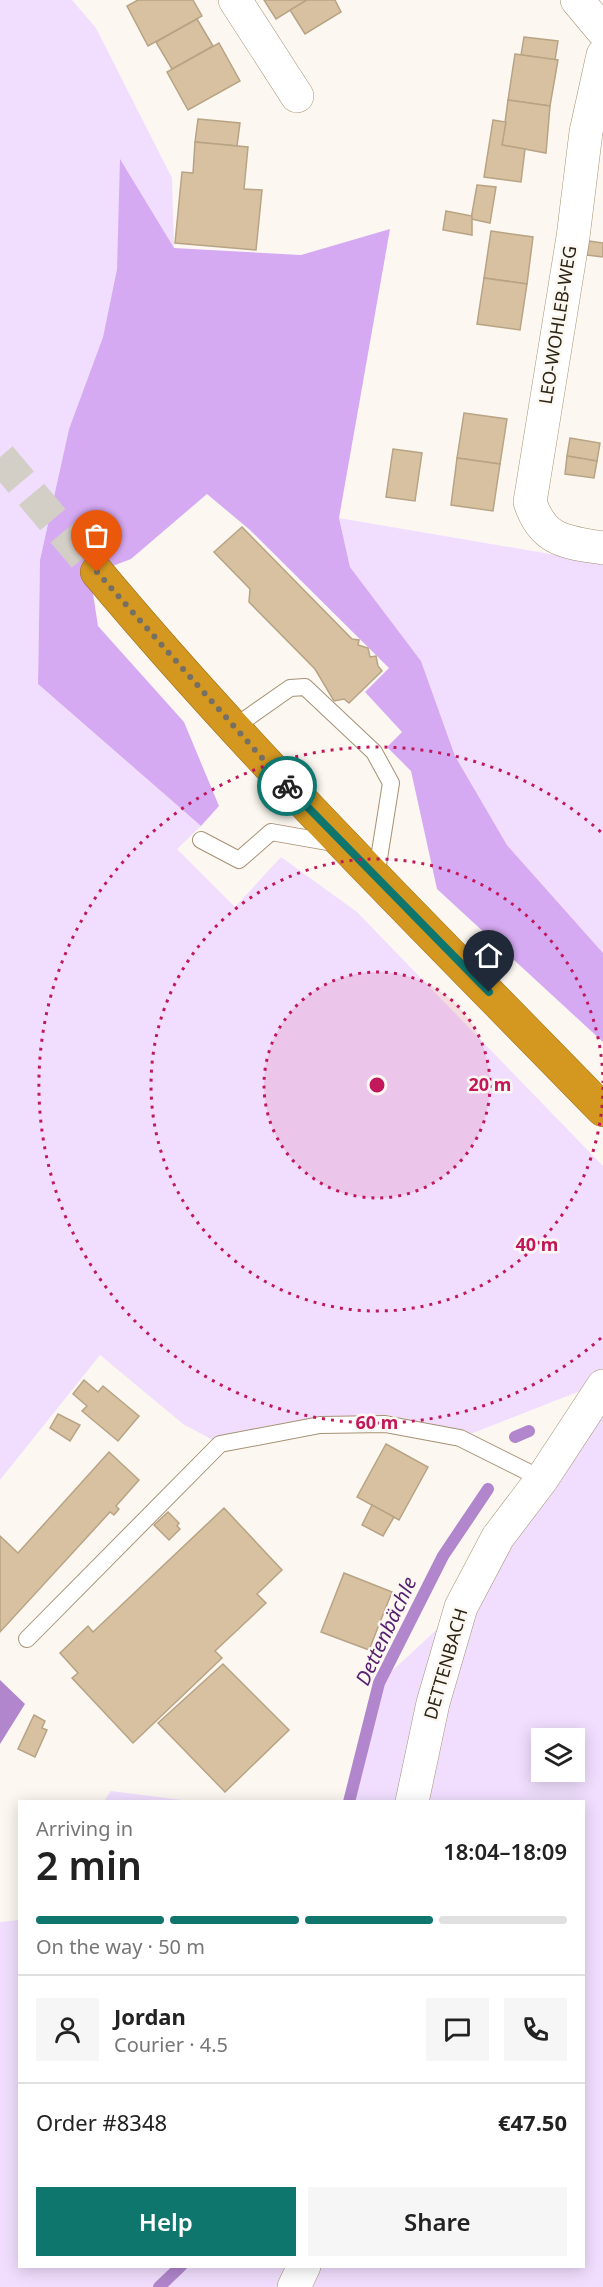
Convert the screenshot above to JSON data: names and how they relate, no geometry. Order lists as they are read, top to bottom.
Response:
{
  "streets": {
    "street": ["LEO-WOHLEB-WEG", "DETTENBACH"]
  },
  "water": ["Dettenbächle"],
  "page": {
    "heading": ["2 min", "Arriving in", "18:04–18:09"],
    "panel": [
      "Jordan",
      "Courier · 4.5",
      "Order #8348",
      "€47.50"
    ],
    "bar": "On the way · 50 m",
    "buttons": ["Help", "Share"]
  },
  "rings": ["20 m", "40 m", "60 m"]
}
